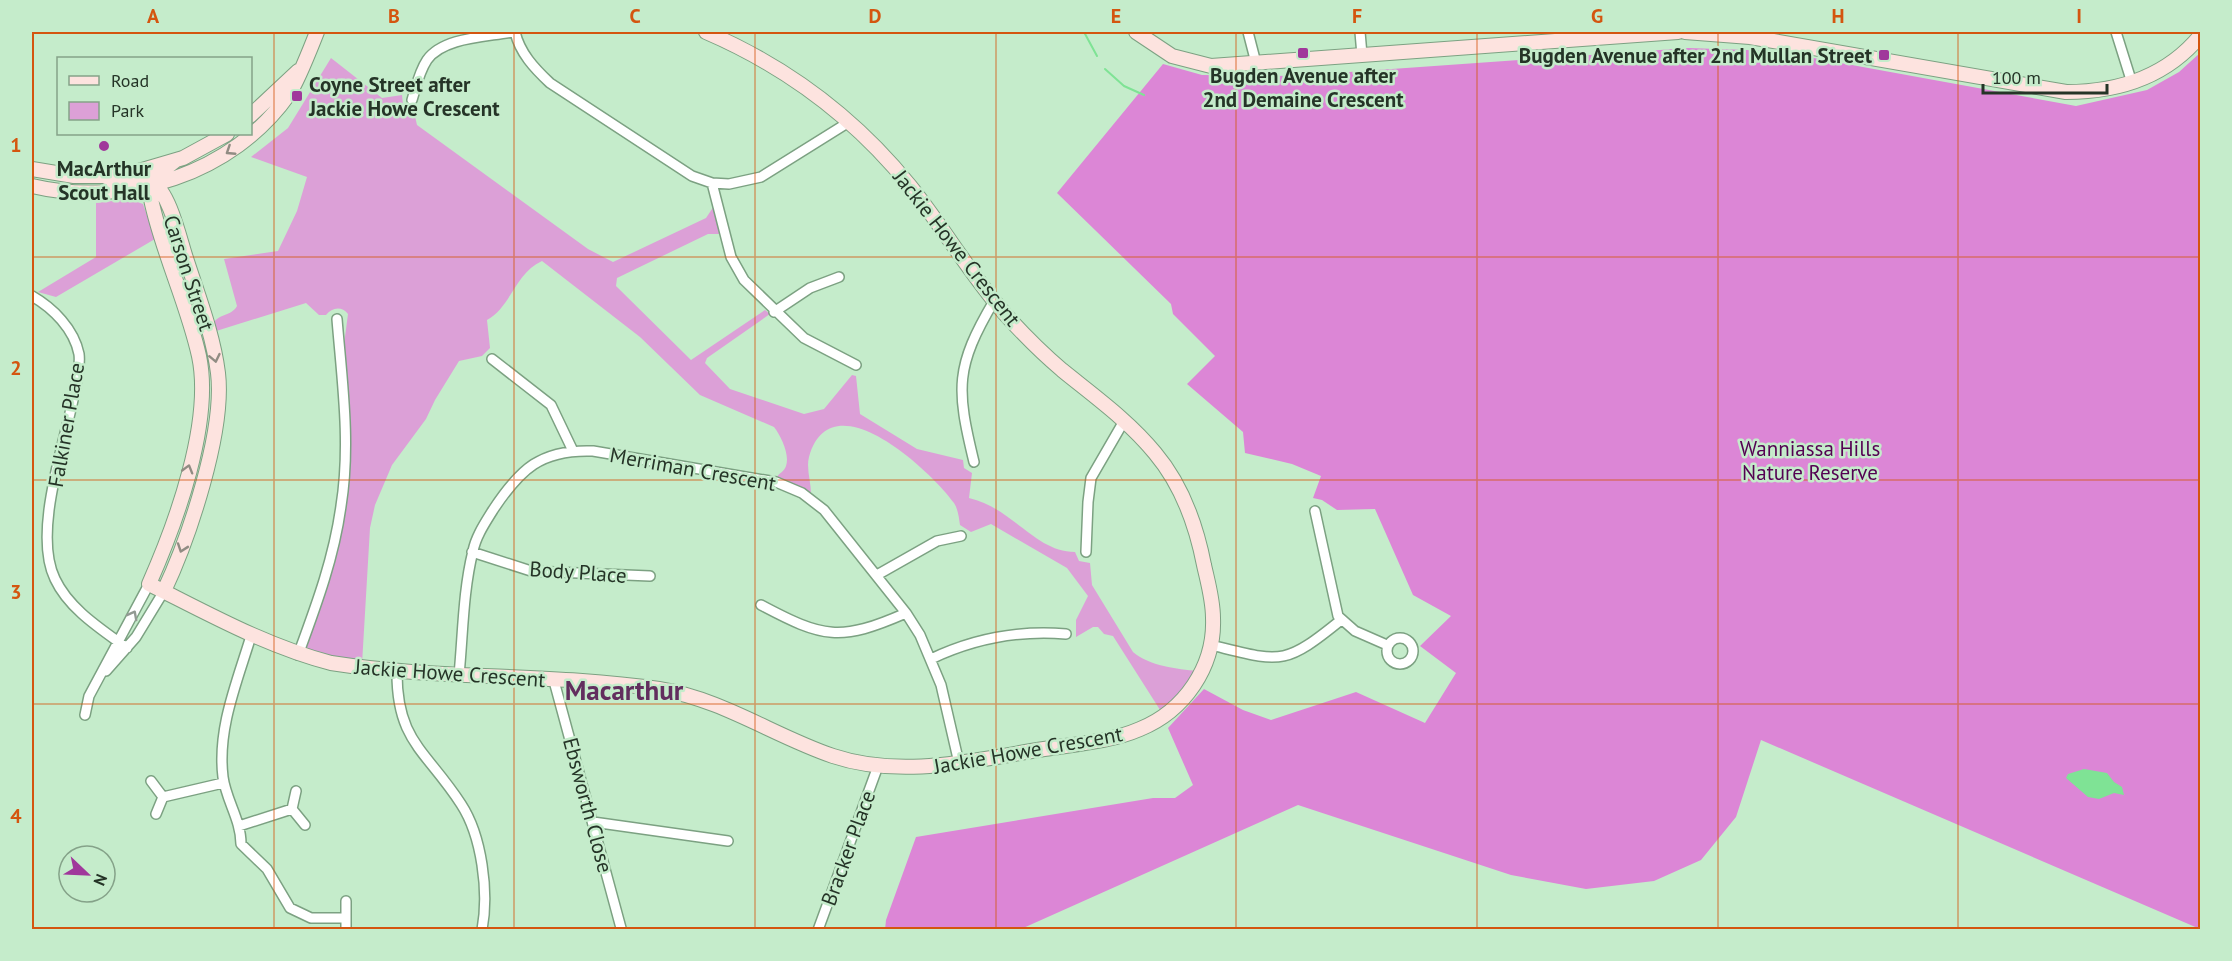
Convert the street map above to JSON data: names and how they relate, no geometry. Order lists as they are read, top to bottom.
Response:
{
  "streets": {
    "street": [
      "Jackie Howe Crescent",
      "Carson Street",
      "Falkiner Place",
      "Merriman Crescent",
      "Body Place",
      "Ebsworth Close",
      "Bracker Place"
    ]
  },
  "crossings": [
    ["Jackie Howe Crescent", "Carson Street"],
    ["Jackie Howe Crescent", "Merriman Crescent"],
    ["Jackie Howe Crescent", "Ebsworth Close"],
    ["Jackie Howe Crescent", "Bracker Place"],
    ["Carson Street", "Falkiner Place"],
    ["Merriman Crescent", "Body Place"]
  ],
  "districts": ["Macarthur"],
  "parks": ["Wanniassa Hills Nature Reserve"],
  "places": {
    "transit": ["Bugden Avenue after 2nd Demaine Crescent", "Bugden Avenue after 2nd Mullan Street", "Coyne Street after Jackie Howe Crescent"],
    "other": ["MacArthur Scout Hall"]
  },
  "legend": ["Road", "Park"],
  "scale_bar": "100 m",
  "north": "bottom right",
  "grid": {
    "columns": [
      "A",
      "B",
      "C",
      "D",
      "E",
      "F",
      "G",
      "H",
      "I"
    ],
    "rows": [
      "1",
      "2",
      "3",
      "4"
    ]
  }
}
